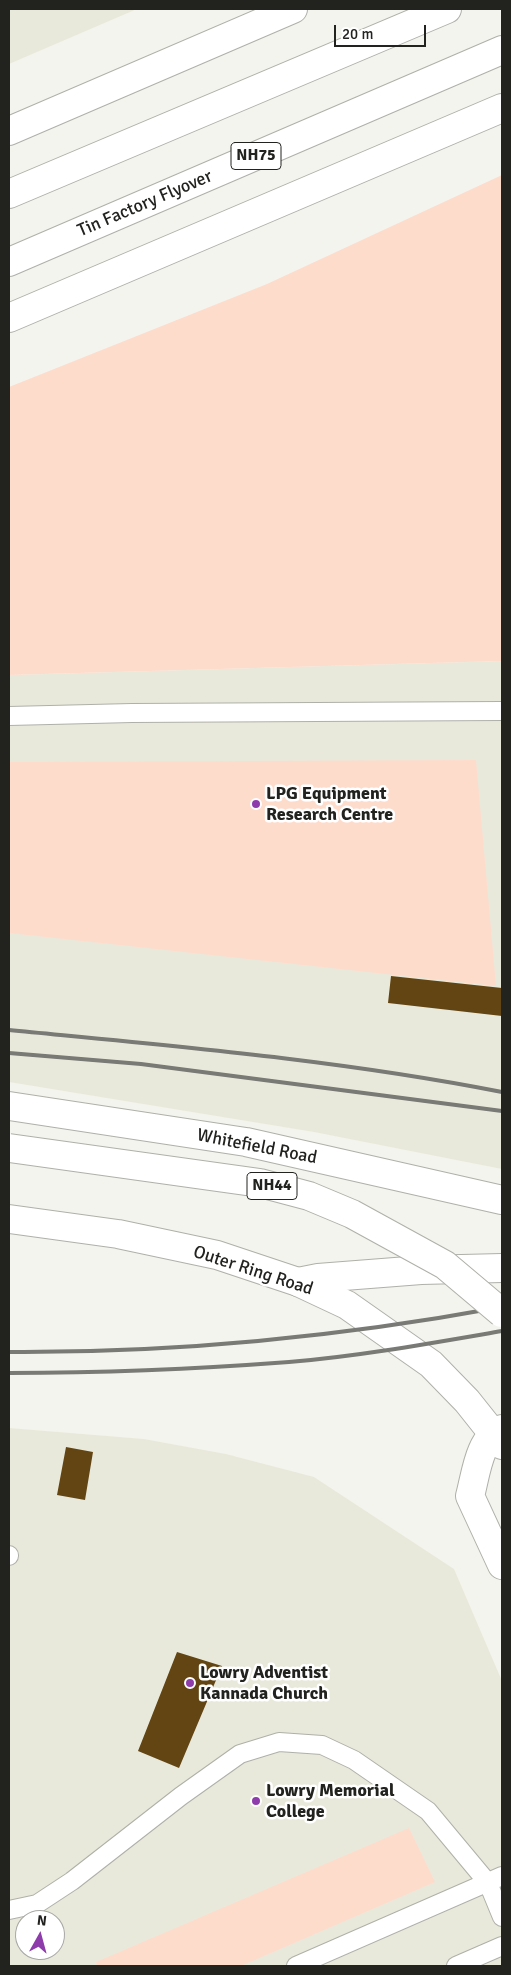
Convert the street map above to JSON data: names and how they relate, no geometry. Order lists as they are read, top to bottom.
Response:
{
  "streets": {
    "main road": [
      "NH75",
      "Tin Factory Flyover",
      "Whitefield Road",
      "NH44",
      "Outer Ring Road"
    ]
  },
  "places": ["LPG Equipment Research Centre", "Lowry Adventist Kannada Church", "Lowry Memorial College"],
  "scale_bar": "20 m",
  "north": "top"
}
